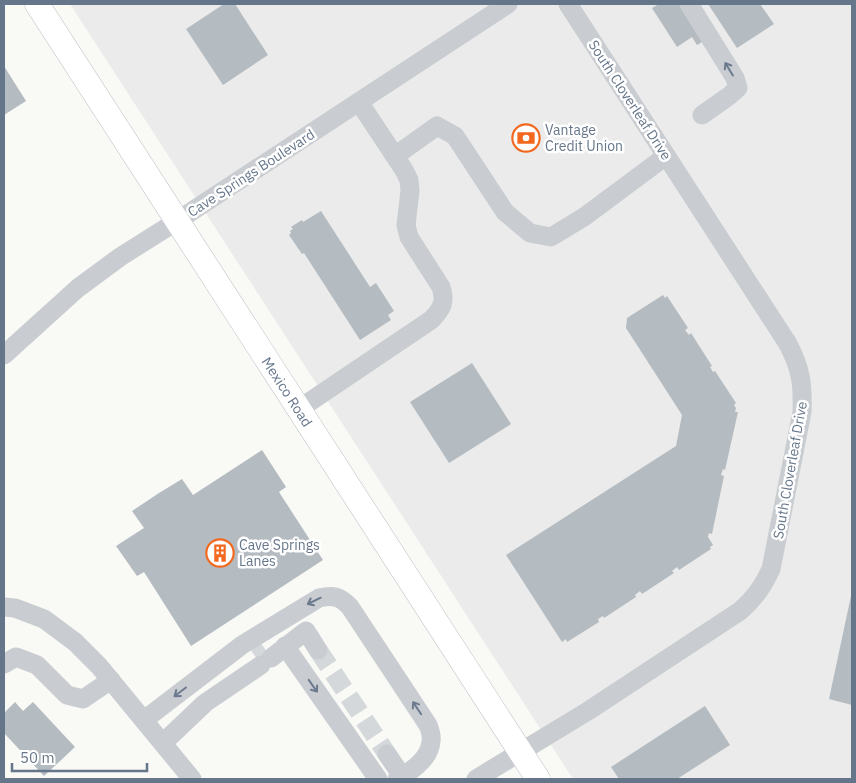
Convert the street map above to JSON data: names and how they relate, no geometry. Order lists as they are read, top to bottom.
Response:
{
  "streets": {
    "main road": ["Mexico Road"],
    "street": ["South Cloverleaf Drive", "Cave Springs Boulevard"]
  },
  "crossings": [
    ["South Cloverleaf Drive", "Mexico Road"],
    ["Cave Springs Boulevard", "Mexico Road"]
  ],
  "places": {
    "bank": ["Vantage Credit Union"],
    "building": ["Cave Springs Lanes"]
  },
  "scale_bar": "50 m"
}
